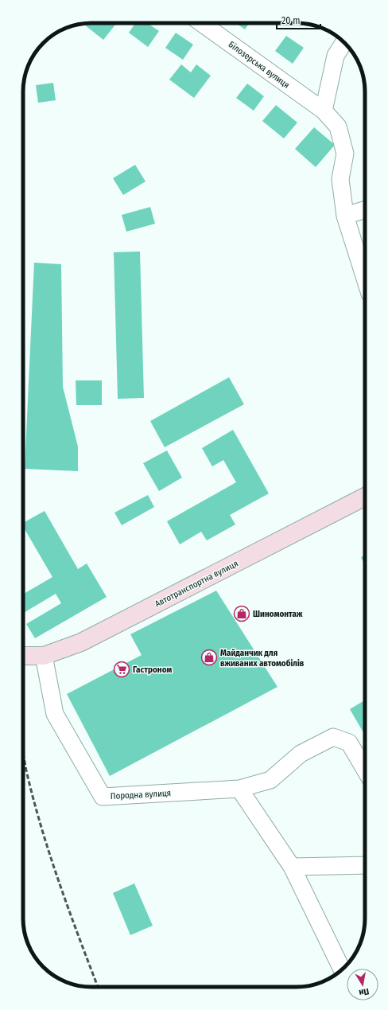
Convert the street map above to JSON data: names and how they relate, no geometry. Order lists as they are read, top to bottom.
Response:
{
  "streets": {
    "main road": ["Автотранспортна вулиця"],
    "street": ["Білозерська вулиця", "Породна вулиця"]
  },
  "crossings": [
    ["Автотранспортна вулиця", "Породна вулиця"]
  ],
  "places": {
    "shop": ["Шиномонтаж", "Майданчик для вживаних автомобілів"],
    "supermarket": ["Гастроном"]
  },
  "scale_bar": "20 m",
  "north": "bottom"
}
